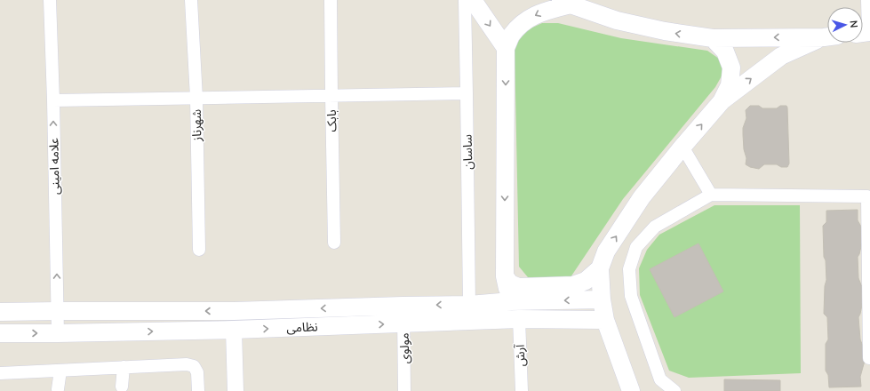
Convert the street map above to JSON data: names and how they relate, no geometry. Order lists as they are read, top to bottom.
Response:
{
  "streets": {
    "main road": ["نظامی"],
    "street": [
      "بابک",
      "شهرناز",
      "ساسان",
      "علامه امینی",
      "مولوی",
      "آرش"
    ]
  },
  "crossings": [
    ["ساسان", "نظامی"],
    ["علامه امینی", "نظامی"],
    ["نظامی", "مولوی"],
    ["نظامی", "آرش"]
  ],
  "one_way": ["علامه امینی"],
  "north": "right"
}
